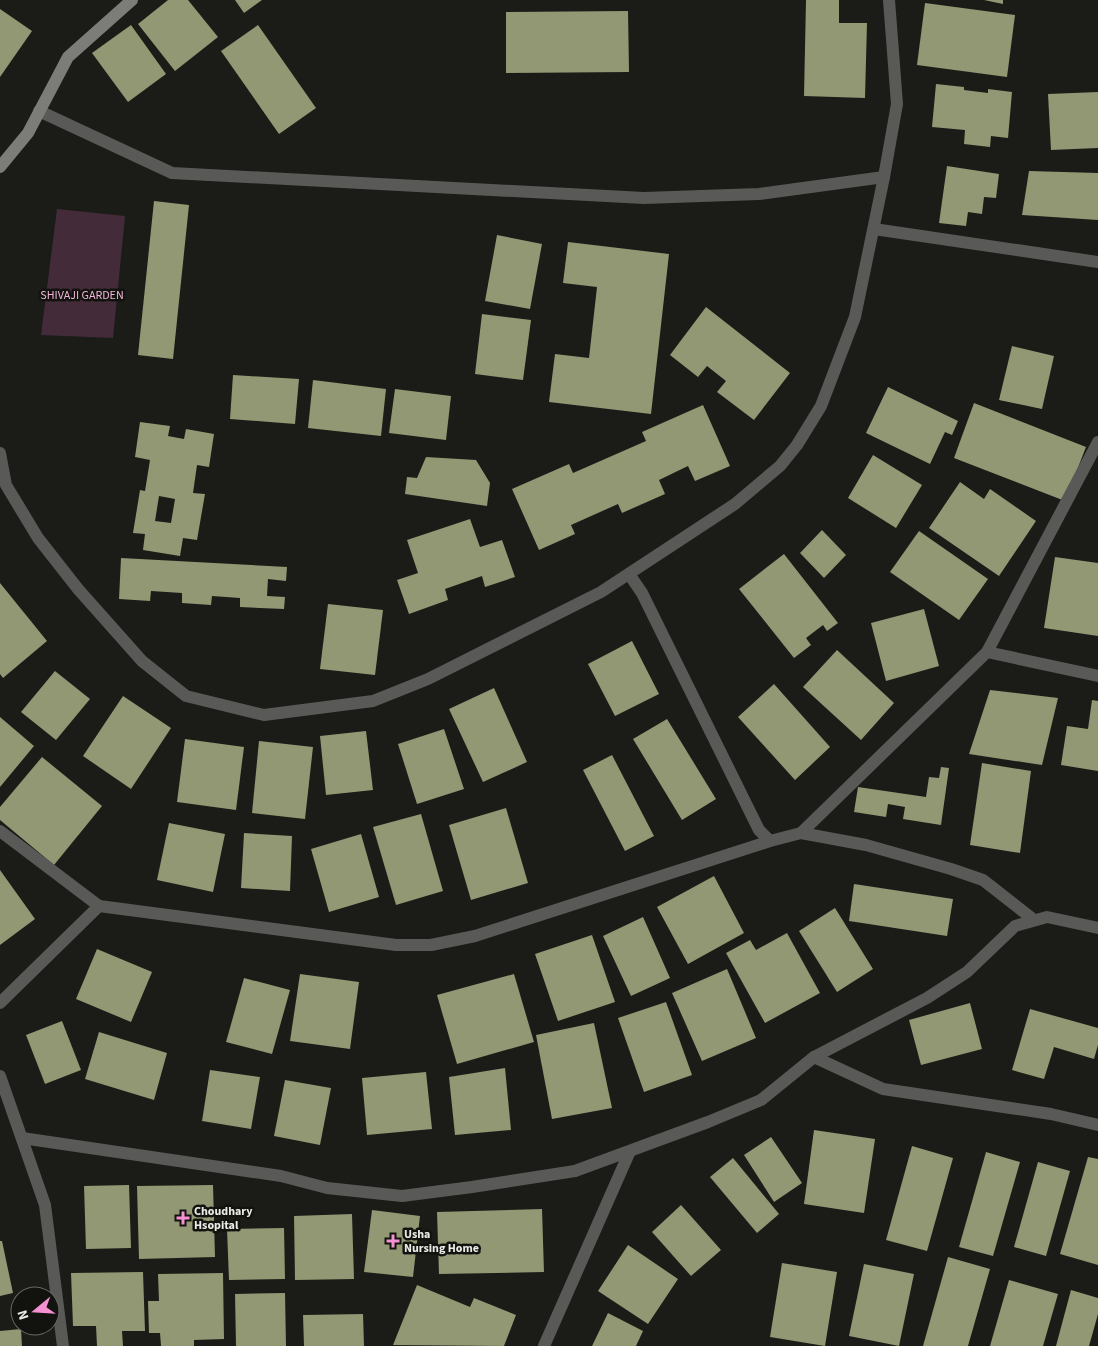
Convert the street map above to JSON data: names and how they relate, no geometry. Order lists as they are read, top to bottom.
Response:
{
  "parks": ["SHIVAJI GARDEN"],
  "places": {
    "health": ["Choudhary Hsopital", "Usha Nursing Home"]
  },
  "north": "left"
}
